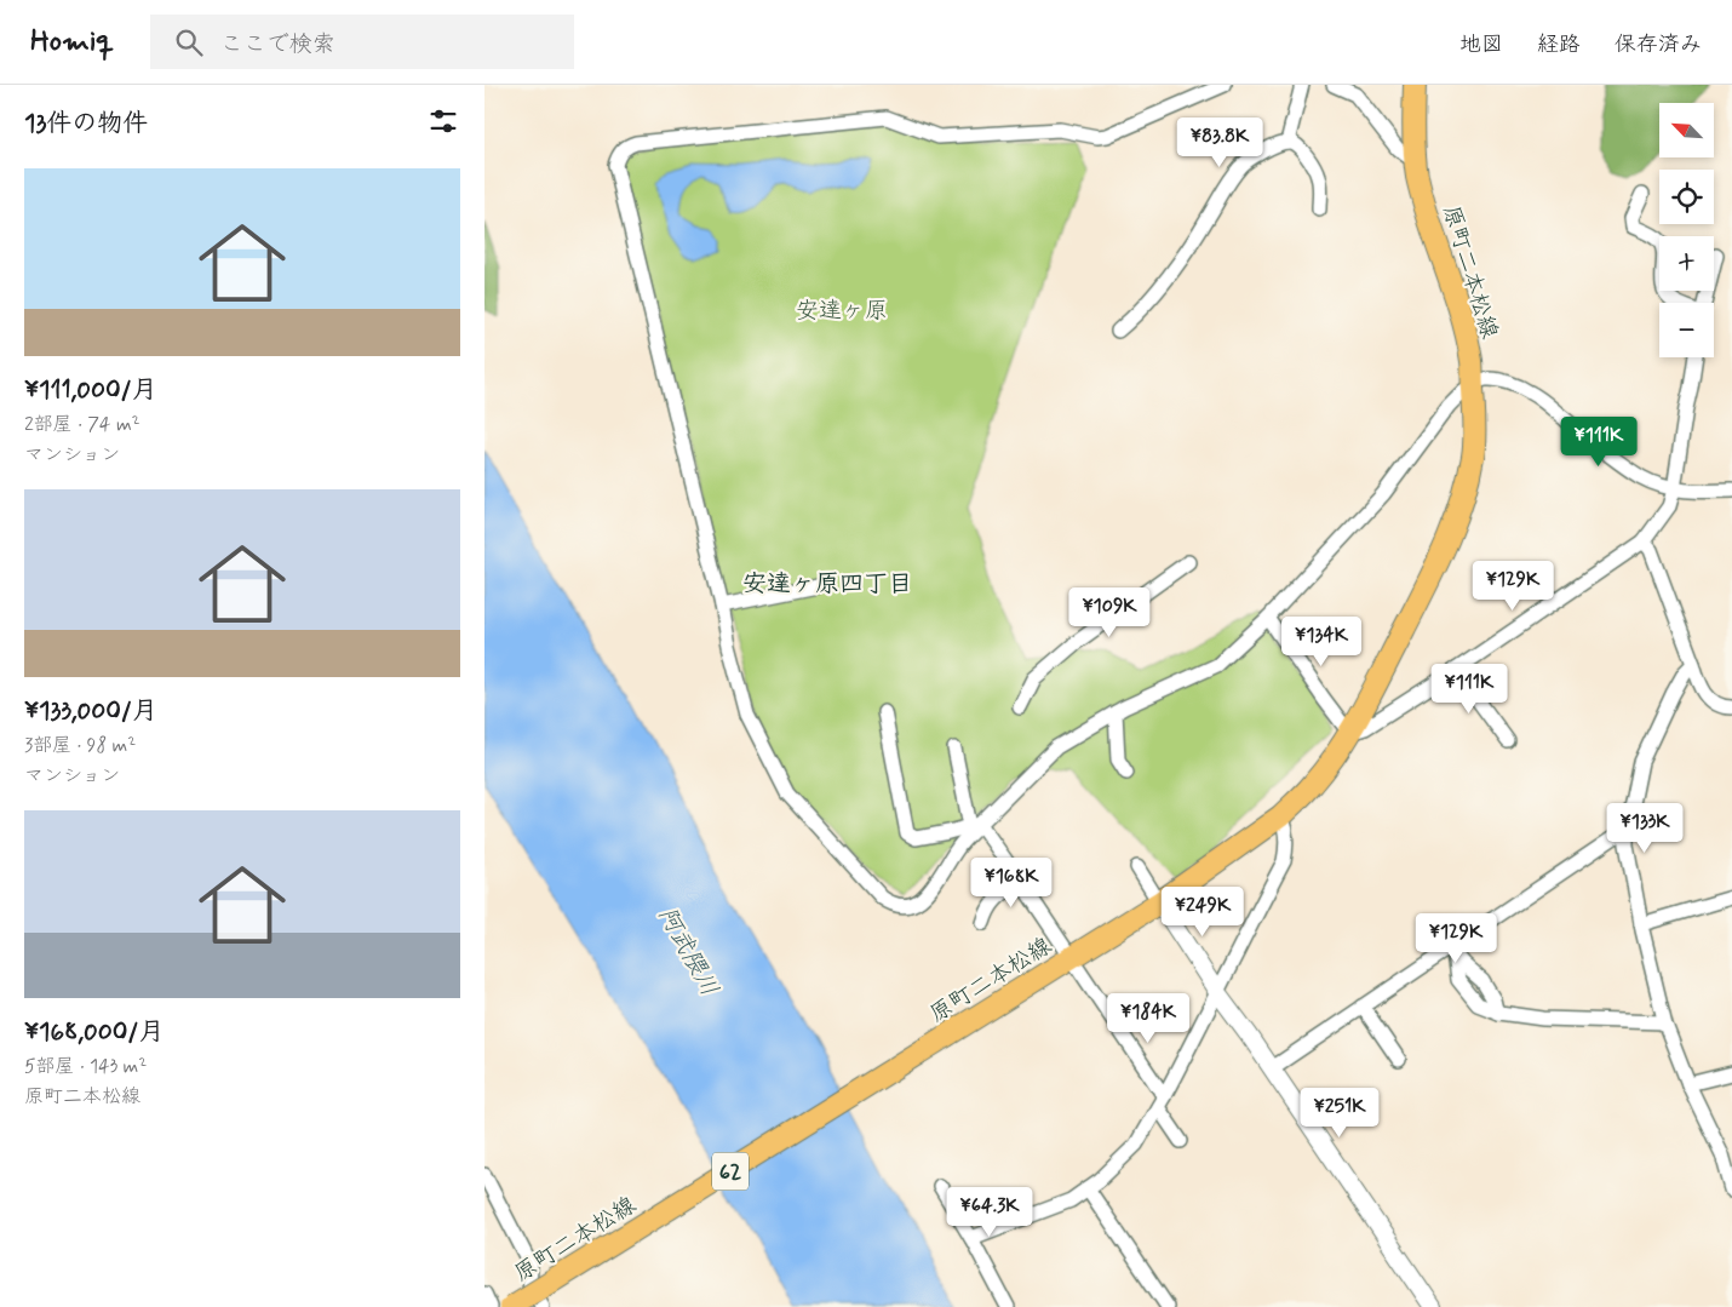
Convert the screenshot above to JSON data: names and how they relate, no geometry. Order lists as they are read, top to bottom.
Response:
{
  "streets": {
    "main road": ["原町二本松線", "62"]
  },
  "districts": ["安達ヶ原四丁目"],
  "water": ["阿武隈川"],
  "parks": ["安達ヶ原"],
  "north": "top left",
  "page": {
    "header": "Homiq",
    "search": "ここで検索",
    "nav": ["地図", "経路", "保存済み"],
    "heading": "13件の物件",
    "map_buttons": ["+", "−"],
    "price": [
      "¥83.8K",
      "¥111K",
      "¥129K",
      "¥109K",
      "¥134K",
      "¥111K",
      "¥133K",
      "¥168K",
      "¥249K",
      "¥129K",
      "¥184K",
      "¥251K",
      "¥64.3K"
    ],
    "list": [
      {
        "name": "¥111,000/月",
        "note": "2部屋 · 74 m² · マンション"
      },
      {
        "name": "¥133,000/月",
        "note": "3部屋 · 98 m² · マンション"
      },
      {
        "name": "¥168,000/月",
        "note": "5部屋 · 143 m² · 原町二本松線"
      }
    ]
  }
}
